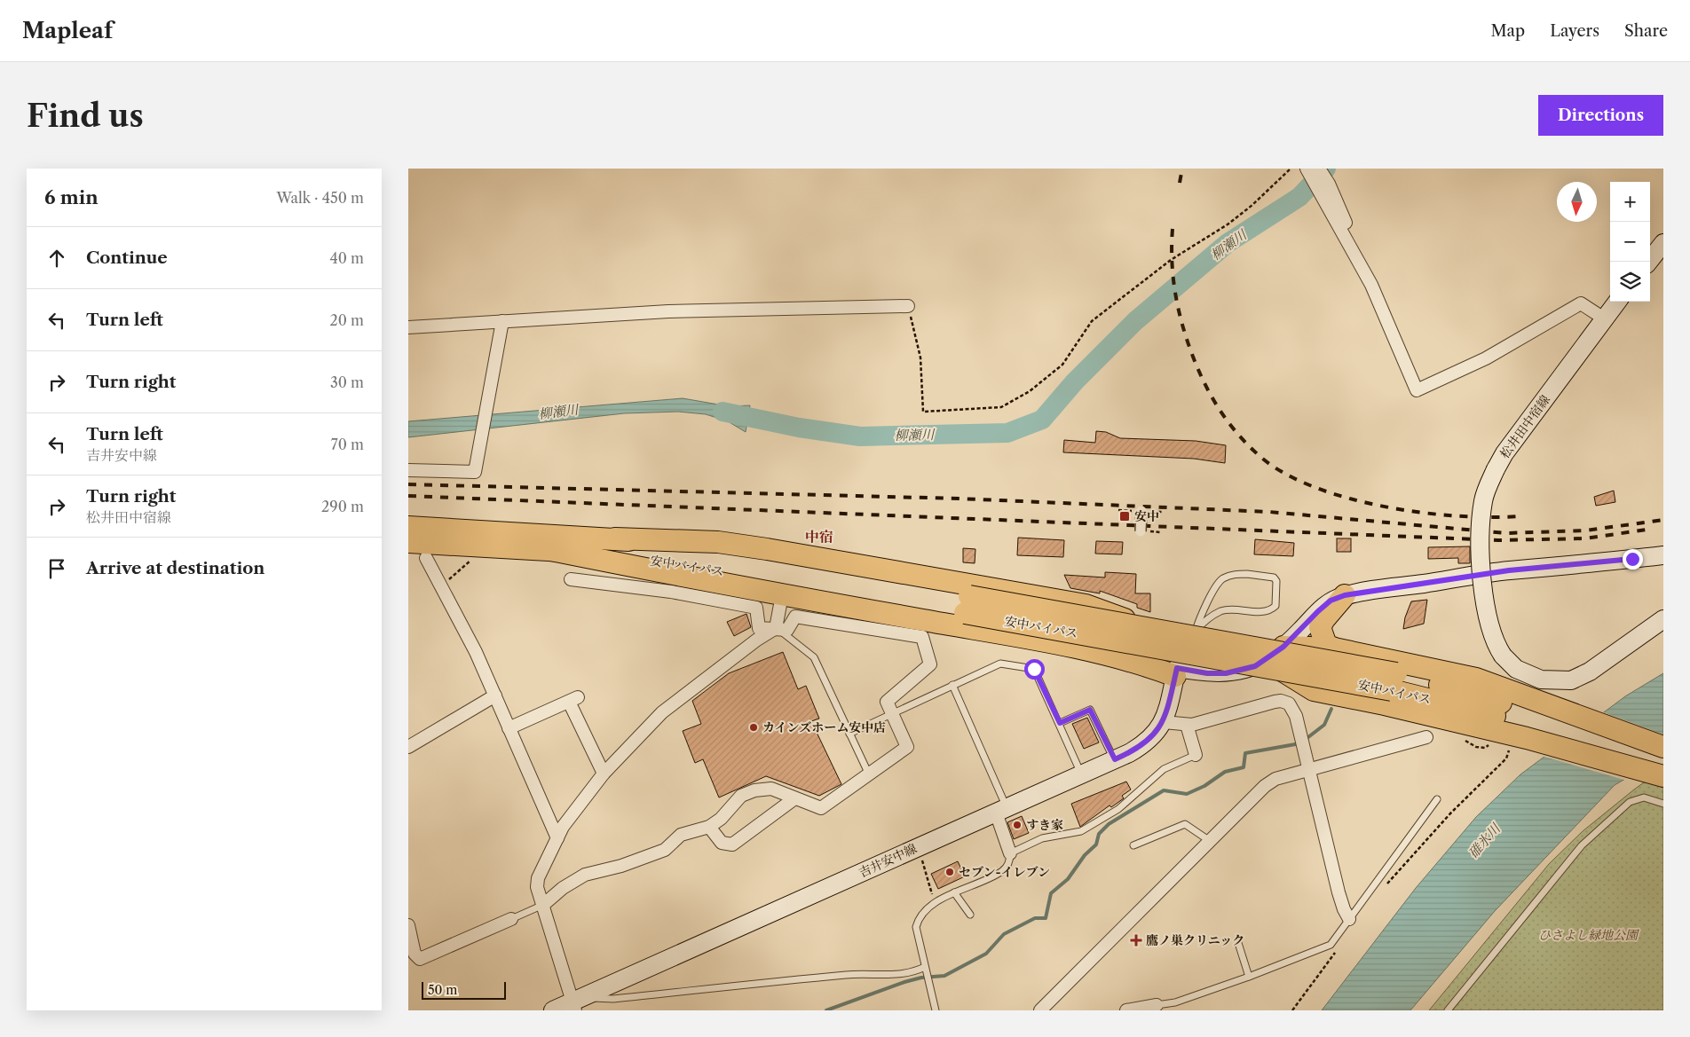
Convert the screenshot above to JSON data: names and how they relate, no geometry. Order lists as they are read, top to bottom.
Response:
{
  "streets": {
    "highway": ["安中バイパス"],
    "main road": ["松井田中宿線", "吉井安中線"]
  },
  "districts": ["中宿"],
  "water": ["柳瀬川", "碓氷川"],
  "parks": ["ひさよし緑地公園"],
  "places": {
    "transit": ["安中"],
    "other": ["カインズホーム安中店", "すき家", "セブン-イレブン"],
    "health": ["鷹ノ巣クリニック"]
  },
  "scale_bar": "50 m",
  "north": "bottom",
  "page": {
    "header": "Mapleaf",
    "nav": ["Map", "Layers", "Share"],
    "buttons": "Directions",
    "title": "Find us",
    "heading": ["6 min", "Walk · 450 m"],
    "map_buttons": ["+", "−"],
    "list": [
      ["Continue", "40 m"],
      ["Turn left", "20 m"],
      ["Turn right", "30 m"],
      ["Turn left", "吉井安中線", "70 m"],
      ["Turn right", "松井田中宿線", "290 m"],
      "Arrive at destination"
    ],
    "scale": "50 m"
  }
}
